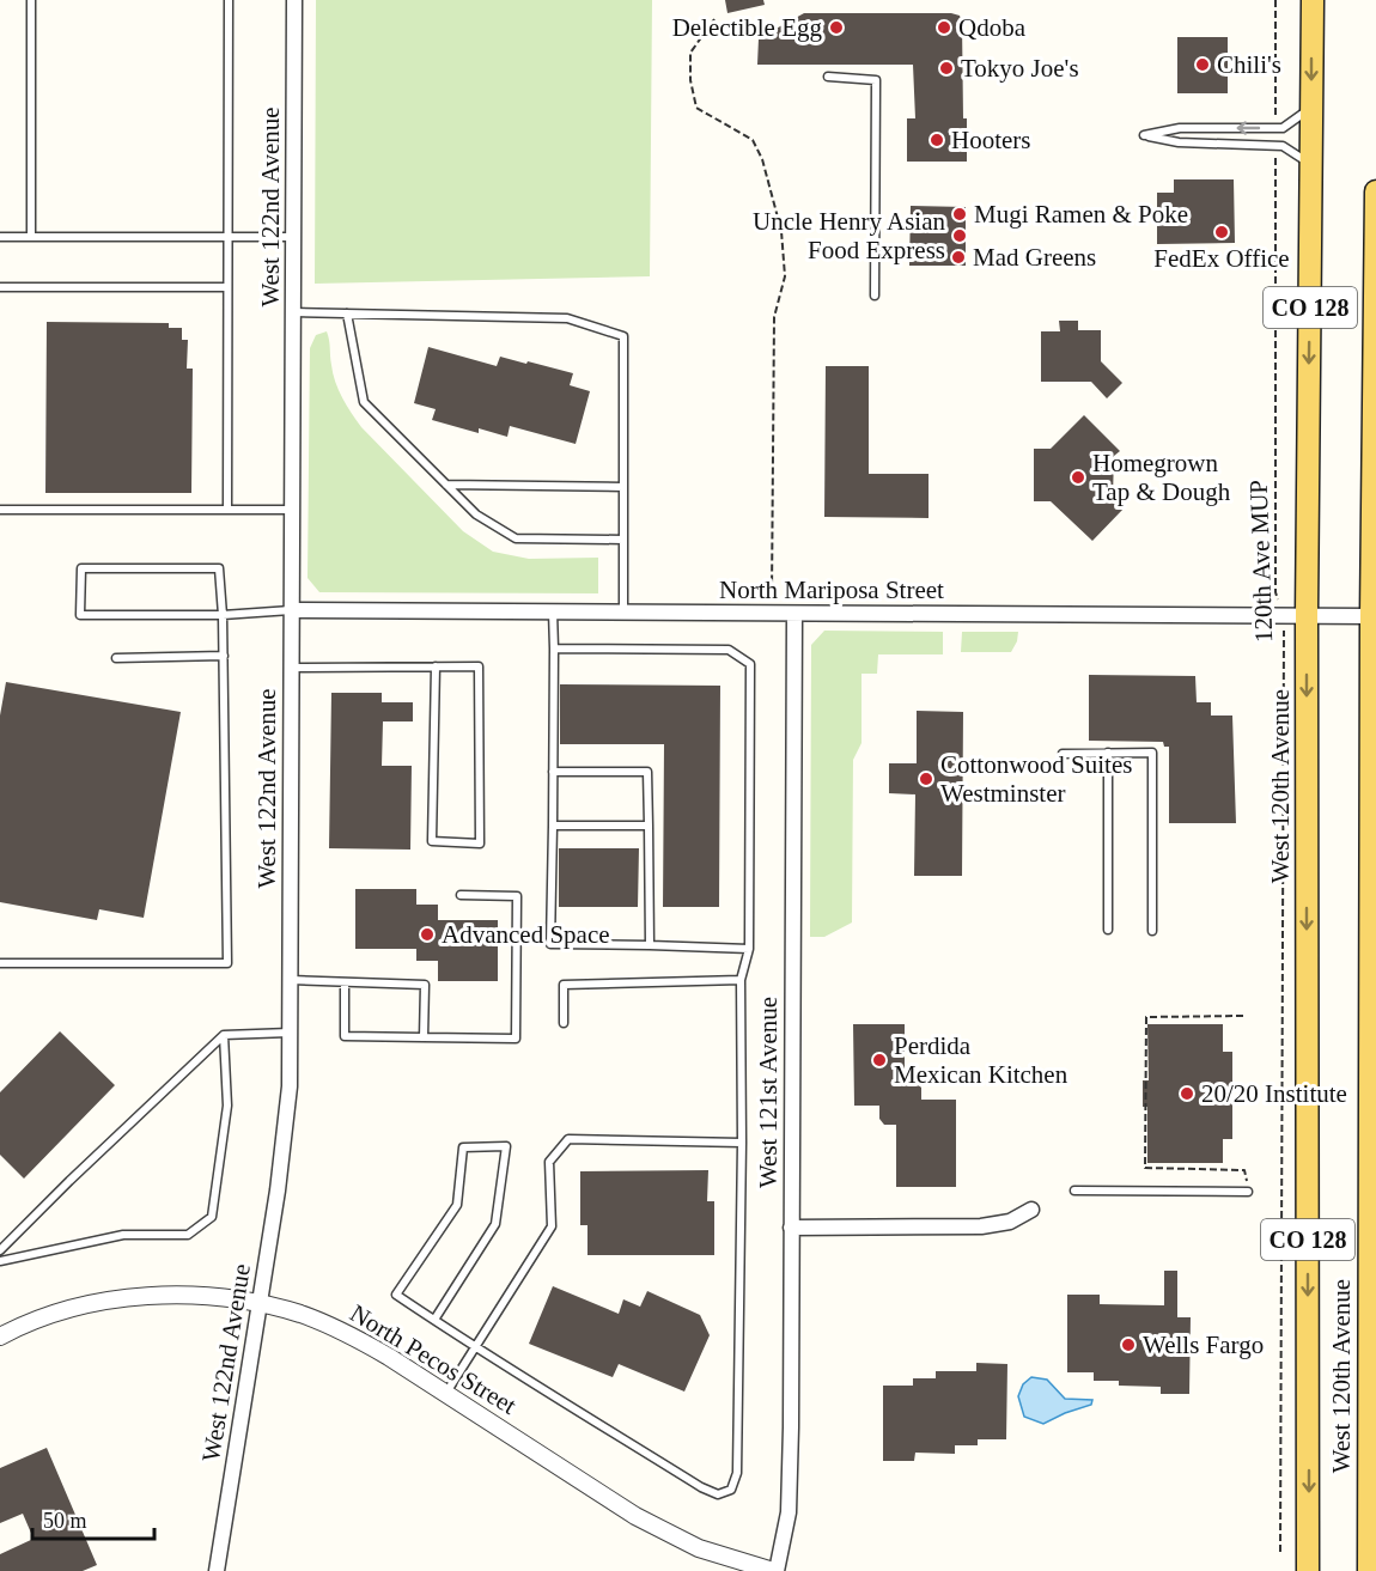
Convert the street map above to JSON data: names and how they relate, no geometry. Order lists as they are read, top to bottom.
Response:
{
  "streets": {
    "main road": ["CO 128", "West 120th Avenue"],
    "street": [
      "West 122nd Avenue",
      "North Mariposa Street",
      "West 121st Avenue",
      "North Pecos Street"
    ],
    "path": ["120th Ave MUP"]
  },
  "crossings": [
    ["West 122nd Avenue", "North Mariposa Street"],
    ["West 122nd Avenue", "North Pecos Street"],
    ["120th Ave MUP", "North Mariposa Street"],
    ["North Mariposa Street", "West 120th Avenue"],
    ["North Mariposa Street", "West 121st Avenue"],
    ["West 121st Avenue", "North Pecos Street"]
  ],
  "places": [
    "Delectible Egg",
    "Qdoba",
    "Chili's",
    "Tokyo Joe's",
    "Hooters",
    "Mugi Ramen & Poke",
    "FedEx Office",
    "Uncle Henry Asian Food Express",
    "Mad Greens",
    "Homegrown Tap & Dough",
    "Cottonwood Suites Westminster",
    "Advanced Space",
    "Perdida Mexican Kitchen",
    "20/20 Institute",
    "Wells Fargo"
  ],
  "scale_bar": "50 m"
}
